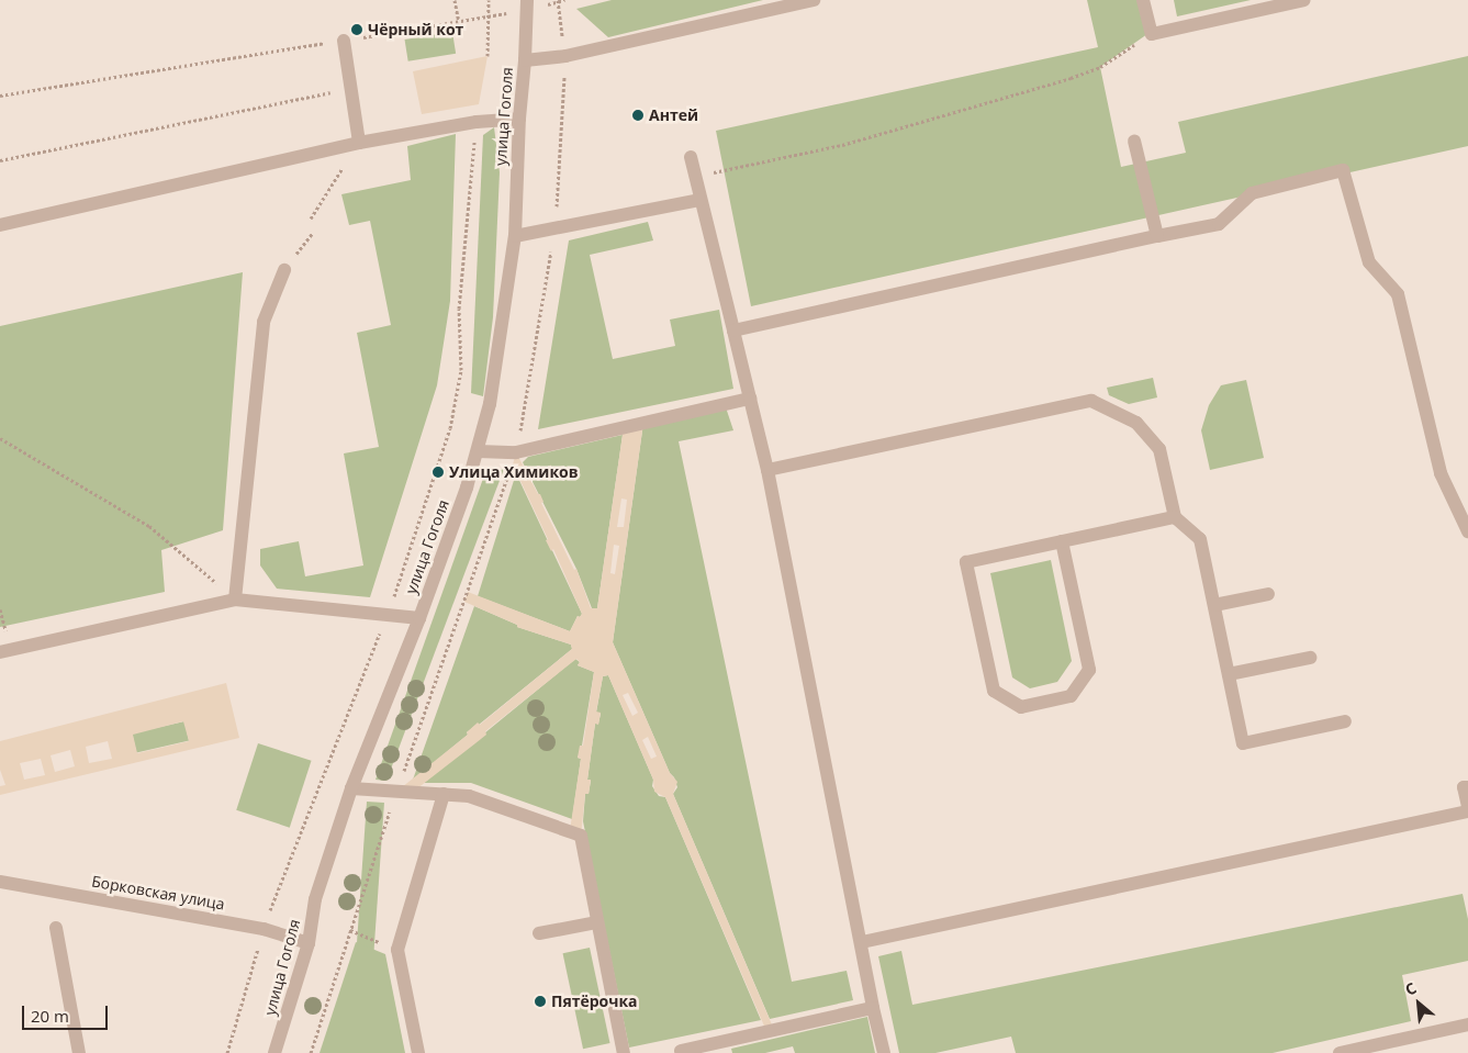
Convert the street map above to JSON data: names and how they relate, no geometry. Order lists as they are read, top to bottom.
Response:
{
  "streets": {
    "street": ["улица Гоголя", "Борковская улица"]
  },
  "crossings": [
    ["улица Гоголя", "Борковская улица"]
  ],
  "places": [
    "Чёрный кот",
    "Антей",
    "Улица Химиков",
    "Пятёрочка"
  ],
  "scale_bar": "20 m",
  "north": "top left"
}
